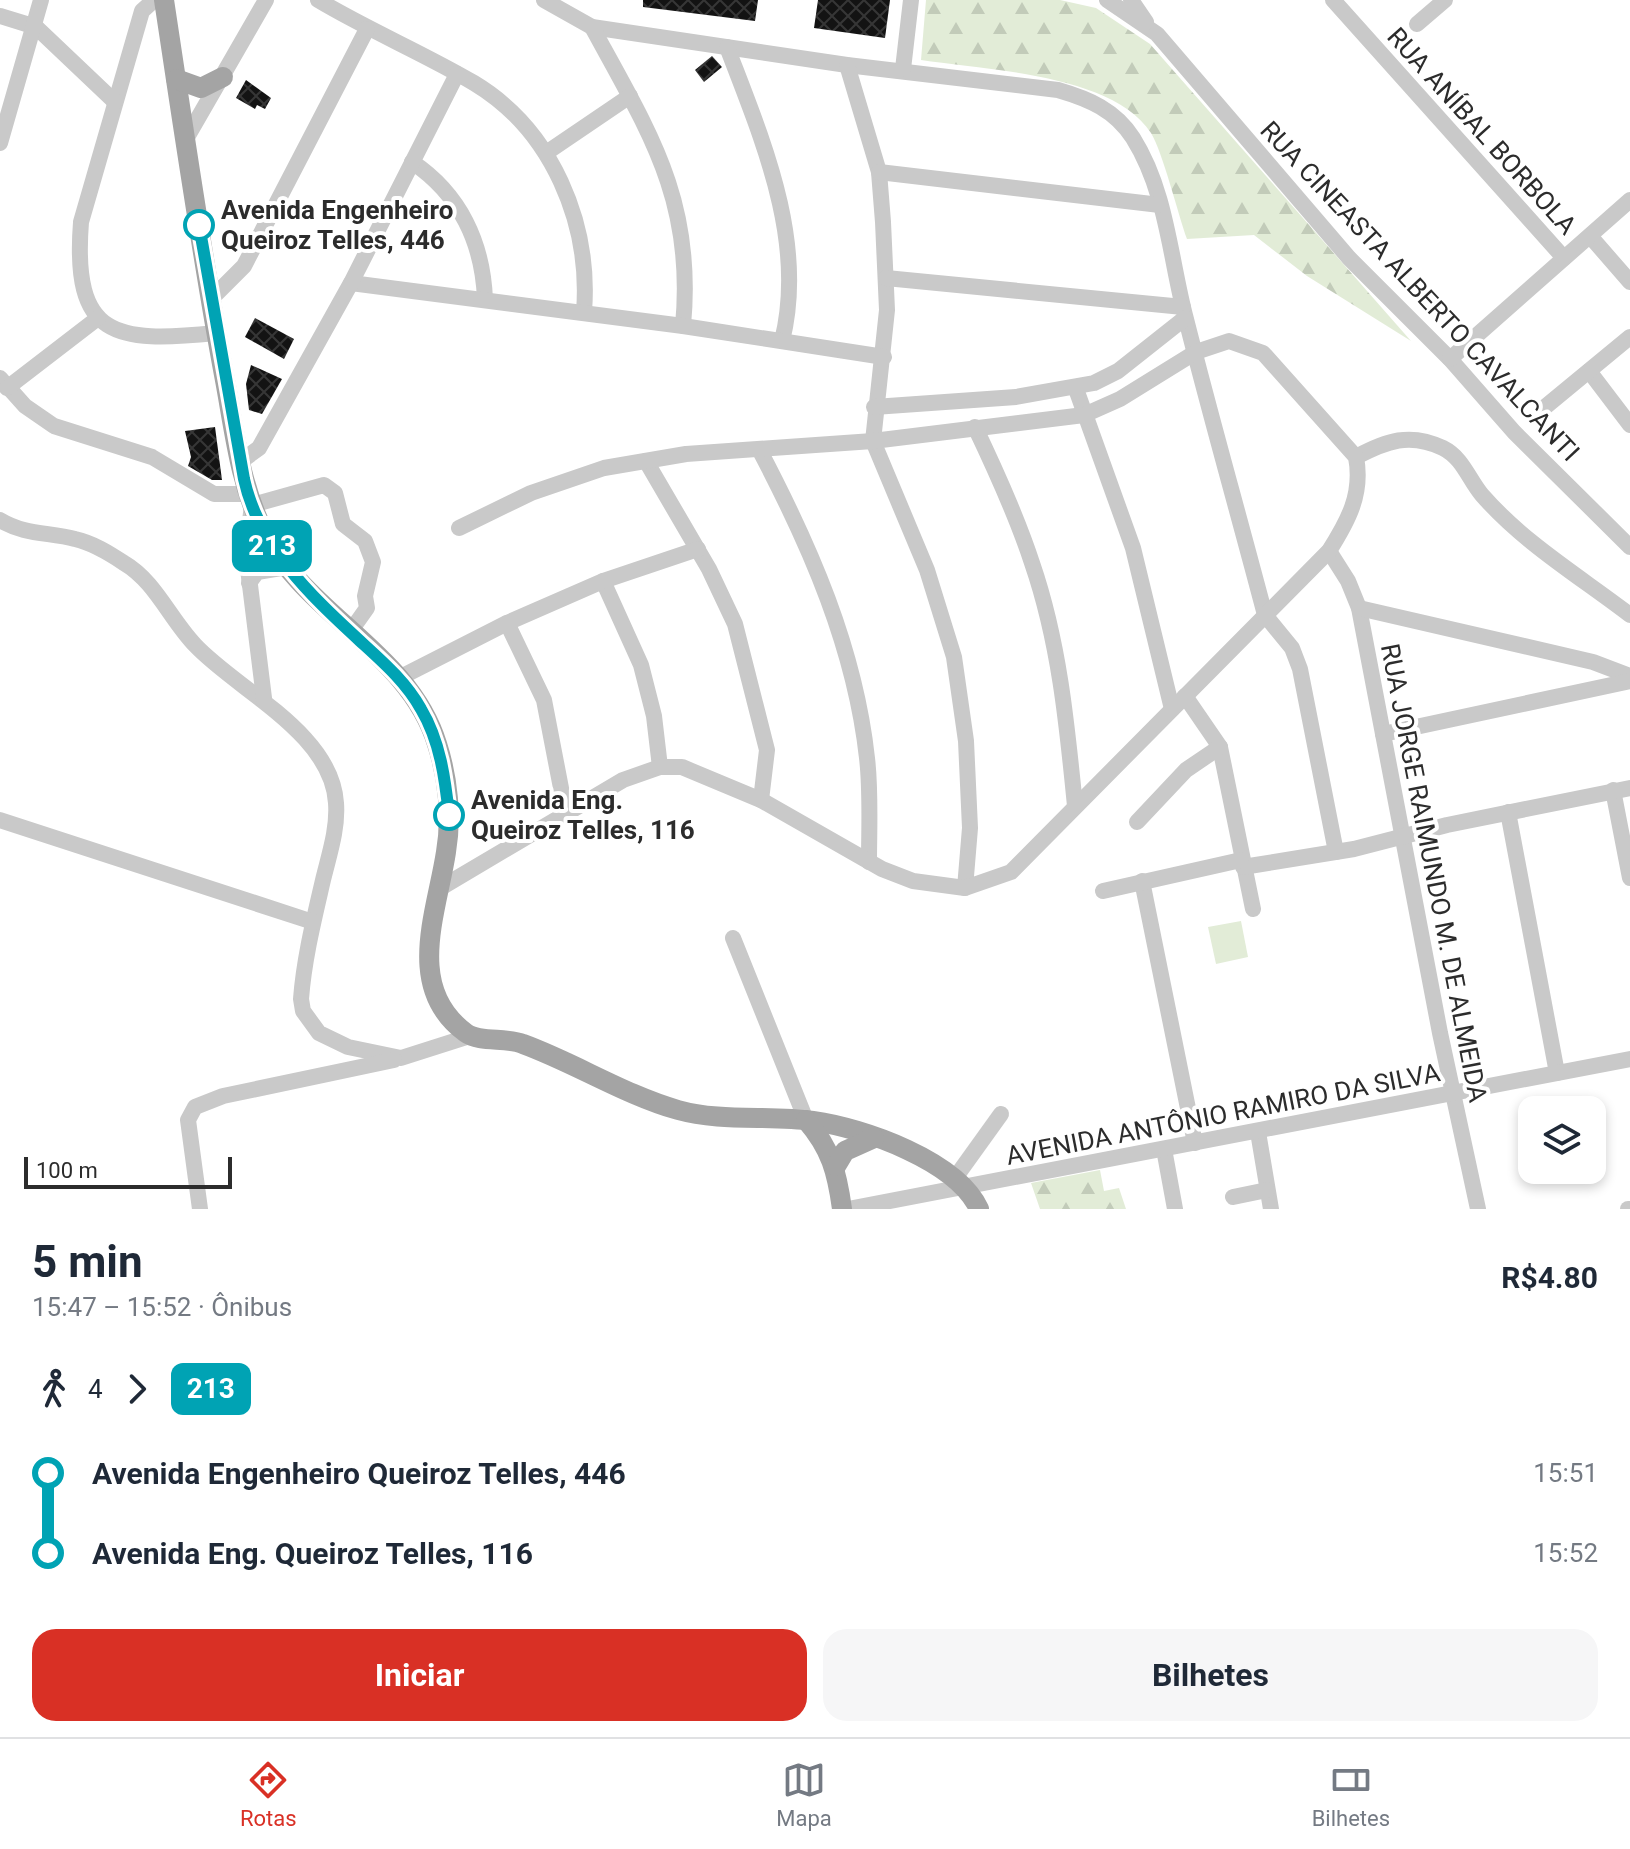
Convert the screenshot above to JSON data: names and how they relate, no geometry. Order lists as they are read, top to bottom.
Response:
{
  "streets": {
    "street": [
      "RUA ANÍBAL BORBOLA",
      "RUA CINEASTA ALBERTO CAVALCANTI",
      "RUA JORGE RAIMUNDO M. DE ALMEIDA",
      "AVENIDA ANTÔNIO RAMIRO DA SILVA"
    ]
  },
  "crossings": [
    ["RUA JORGE RAIMUNDO M. DE ALMEIDA", "AVENIDA ANTÔNIO RAMIRO DA SILVA"]
  ],
  "places": ["Avenida Engenheiro Queiroz Telles, 446", "Avenida Eng. Queiroz Telles, 116"],
  "lines": ["bus line 213"],
  "scale_bar": "100 m",
  "page": {
    "on_map": "213",
    "scale": "100 m",
    "heading": ["5 min", "15:47 – 15:52 · Ônibus", "R$4.80"],
    "legs": ["4", "213"],
    "list": [
      {
        "name": "Avenida Engenheiro Queiroz Telles, 446",
        "value": "15:51"
      },
      {
        "name": "Avenida Eng. Queiroz Telles, 116",
        "value": "15:52"
      }
    ],
    "buttons": ["Iniciar", "Bilhetes"],
    "tabs": ["Rotas", "Mapa", "Bilhetes"]
  }
}
